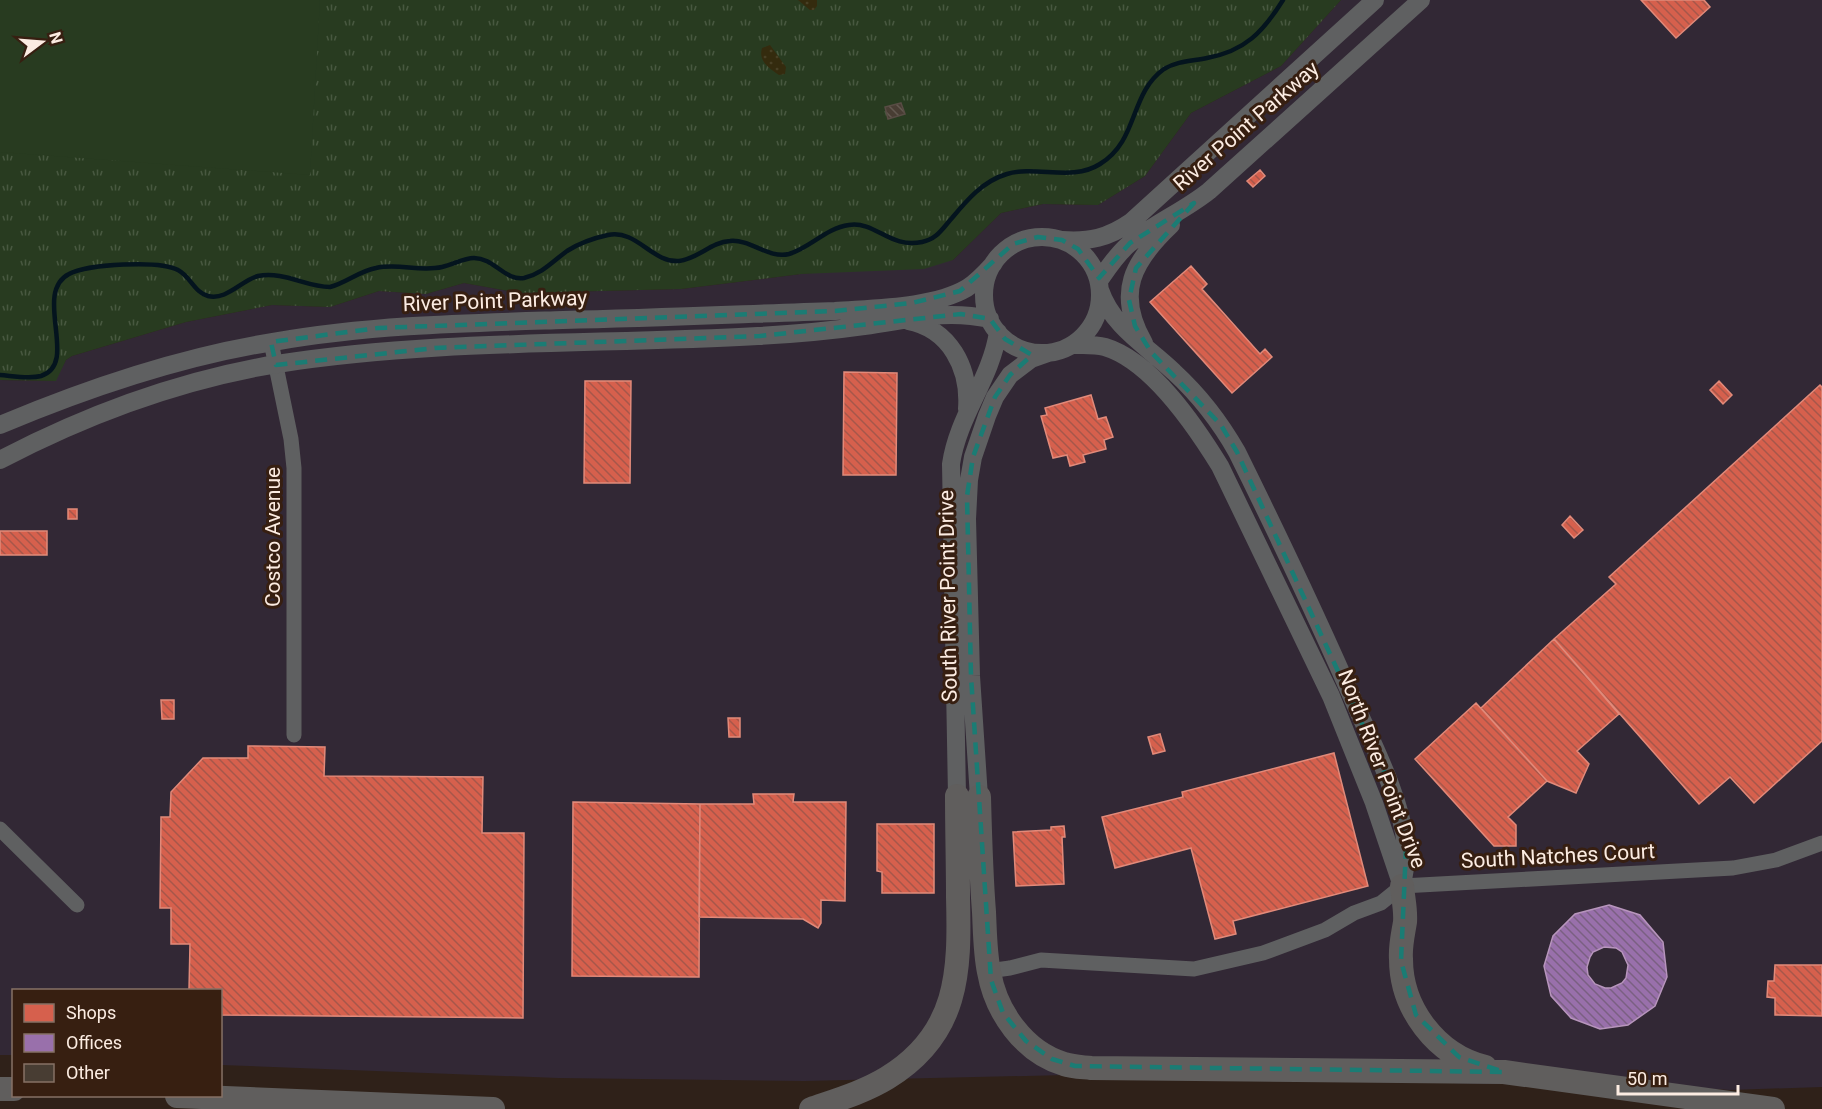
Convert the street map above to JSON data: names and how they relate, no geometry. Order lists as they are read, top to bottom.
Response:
{
  "streets": {
    "street": [
      "River Point Parkway",
      "Costco Avenue",
      "South River Point Drive",
      "North River Point Drive",
      "South Natches Court"
    ]
  },
  "crossings": [
    ["River Point Parkway", "Costco Avenue"],
    ["River Point Parkway", "South River Point Drive"],
    ["River Point Parkway", "North River Point Drive"],
    ["South River Point Drive", "North River Point Drive"],
    ["North River Point Drive", "South Natches Court"]
  ],
  "legend": ["Shops", "Offices", "Other"],
  "scale_bar": "50 m",
  "north": "right"
}
